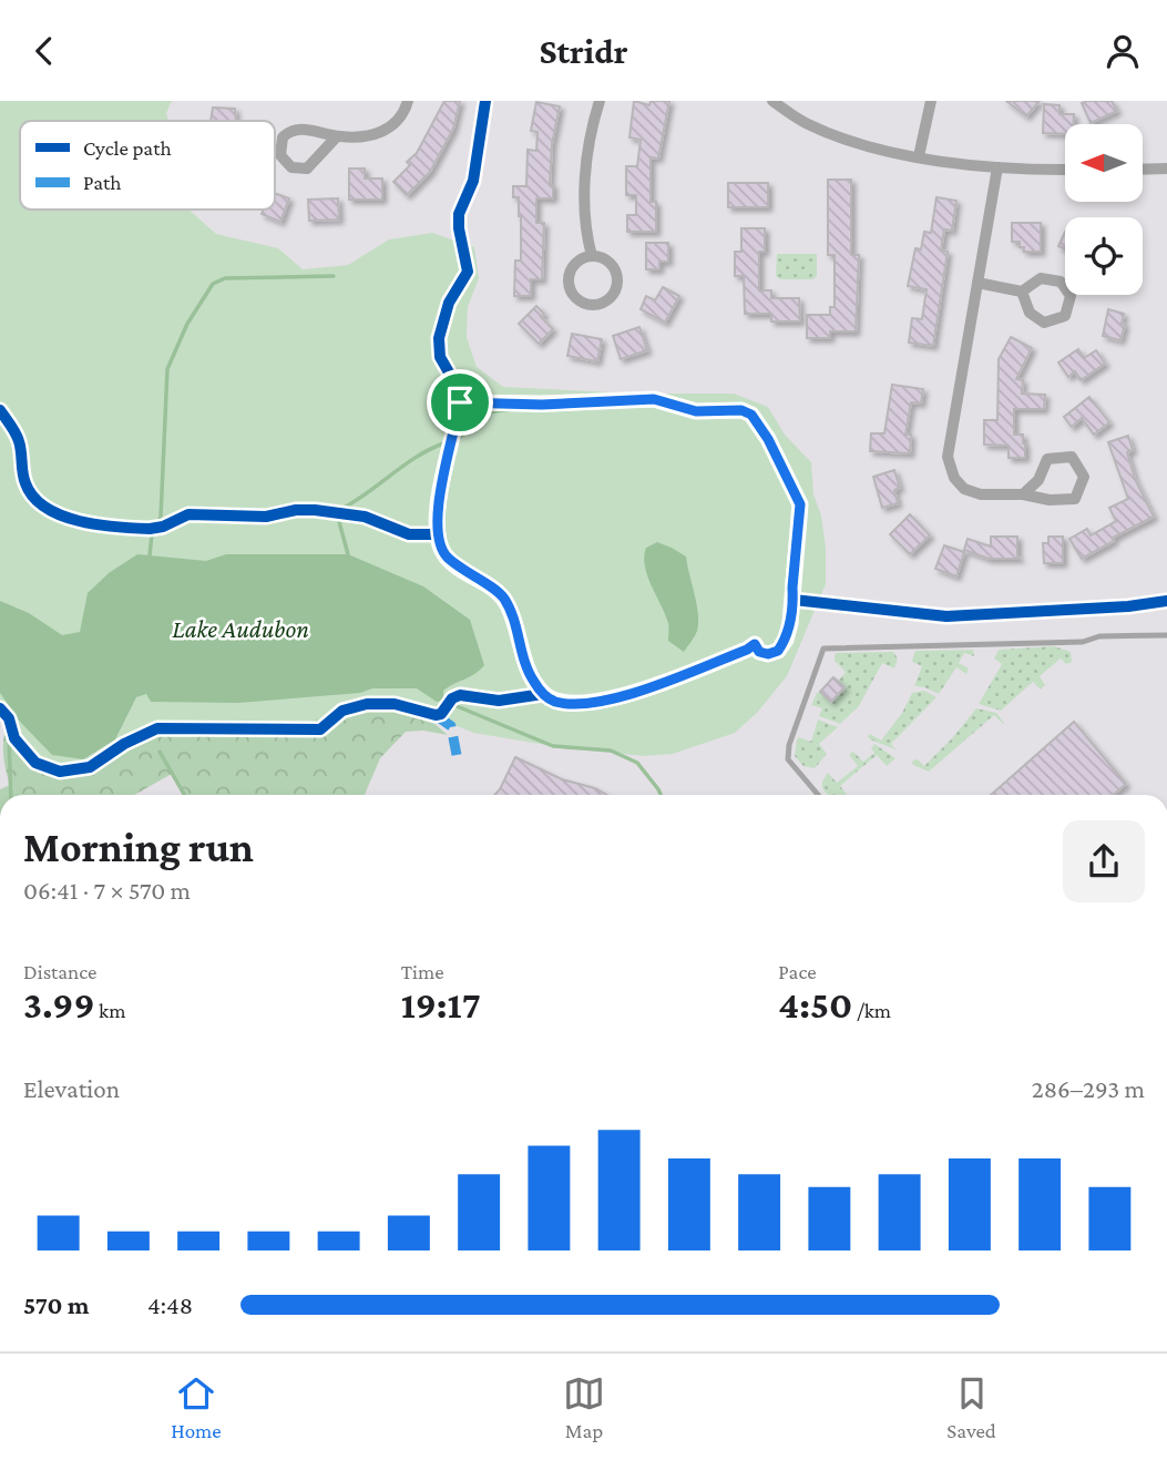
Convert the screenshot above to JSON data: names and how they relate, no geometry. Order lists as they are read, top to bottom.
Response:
{
  "water": ["Lake Audubon"],
  "legend": ["Cycle path", "Path"],
  "north": "left",
  "page": {
    "header": "Stridr",
    "heading": ["Morning run", "06:41 · 7 × 570 m"],
    "stats": [
      ["Distance", "3.99 km"],
      ["Time", "19:17"],
      ["Pace", "4:50 /km"]
    ],
    "chart": ["Elevation", "286–293 m"],
    "list": [
      {
        "name": "570 m",
        "note": "4:48"
      }
    ],
    "tabs": ["Home", "Map", "Saved"]
  }
}
